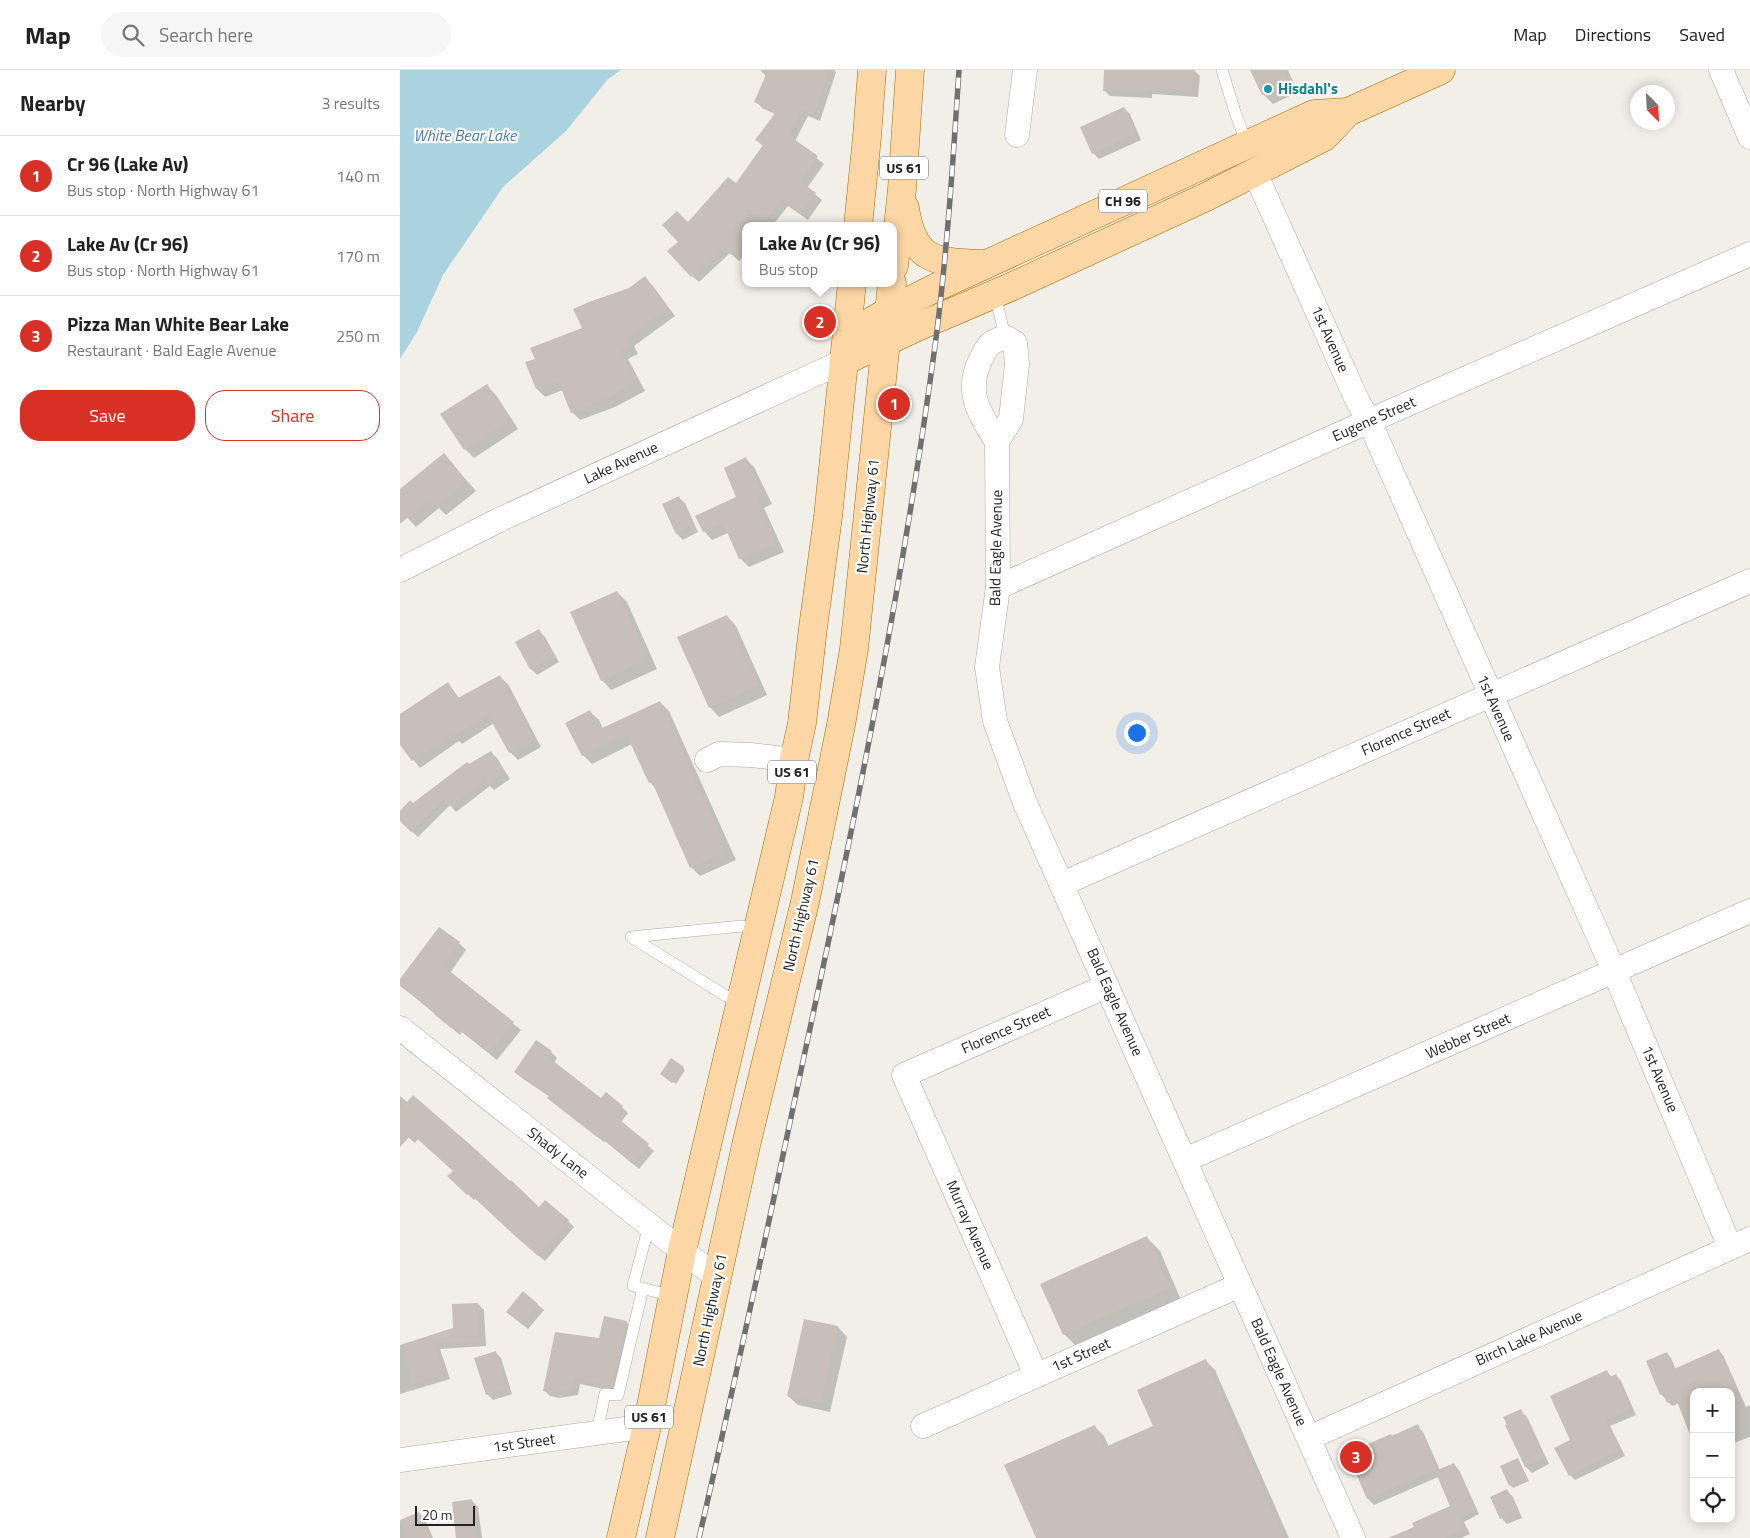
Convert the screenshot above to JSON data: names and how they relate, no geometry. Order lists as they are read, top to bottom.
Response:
{
  "streets": {
    "main road": ["US 61", "CH 96", "North Highway 61"],
    "street": [
      "1st Avenue",
      "Eugene Street",
      "Lake Avenue",
      "Bald Eagle Avenue",
      "Florence Street",
      "Webber Street",
      "Shady Lane",
      "Murray Avenue",
      "Birch Lake Avenue",
      "1st Street"
    ]
  },
  "crossings": [
    ["US 61", "CH 96"],
    ["US 61", "Lake Avenue"],
    ["US 61", "Shady Lane"],
    ["US 61", "1st Street"],
    ["CH 96", "1st Avenue"],
    ["CH 96", "Lake Avenue"],
    ["CH 96", "North Highway 61"],
    ["1st Avenue", "Eugene Street"],
    ["1st Avenue", "Florence Street"],
    ["1st Avenue", "Webber Street"],
    ["1st Avenue", "Birch Lake Avenue"],
    ["Eugene Street", "Bald Eagle Avenue"],
    ["North Highway 61", "Shady Lane"],
    ["Bald Eagle Avenue", "Florence Street"],
    ["Bald Eagle Avenue", "Webber Street"],
    ["Bald Eagle Avenue", "Birch Lake Avenue"],
    ["Bald Eagle Avenue", "1st Street"],
    ["Florence Street", "Murray Avenue"],
    ["Murray Avenue", "1st Street"]
  ],
  "water": ["White Bear Lake"],
  "places": ["Hisdahl's"],
  "scale_bar": "20 m",
  "north": "bottom right",
  "page": {
    "header": "Map",
    "search": "Search here",
    "nav": ["Map", "Directions", "Saved"],
    "heading": ["Nearby", "3 results"],
    "list": [
      {
        "mark": "1",
        "name": "Cr 96 (Lake Av)",
        "note": "Bus stop · North Highway 61",
        "value": "140 m"
      },
      {
        "mark": "2",
        "name": "Lake Av (Cr 96)",
        "note": "Bus stop · North Highway 61",
        "value": "170 m"
      },
      {
        "mark": "3",
        "name": "Pizza Man White Bear Lake",
        "note": "Restaurant · Bald Eagle Avenue",
        "value": "250 m"
      }
    ],
    "popup": ["Lake Av (Cr 96)", "Bus stop"],
    "pins": ["2", "1", "3"],
    "buttons": ["Save", "Share"],
    "map_buttons": ["+", "−"],
    "scale": "20 m"
  }
}
